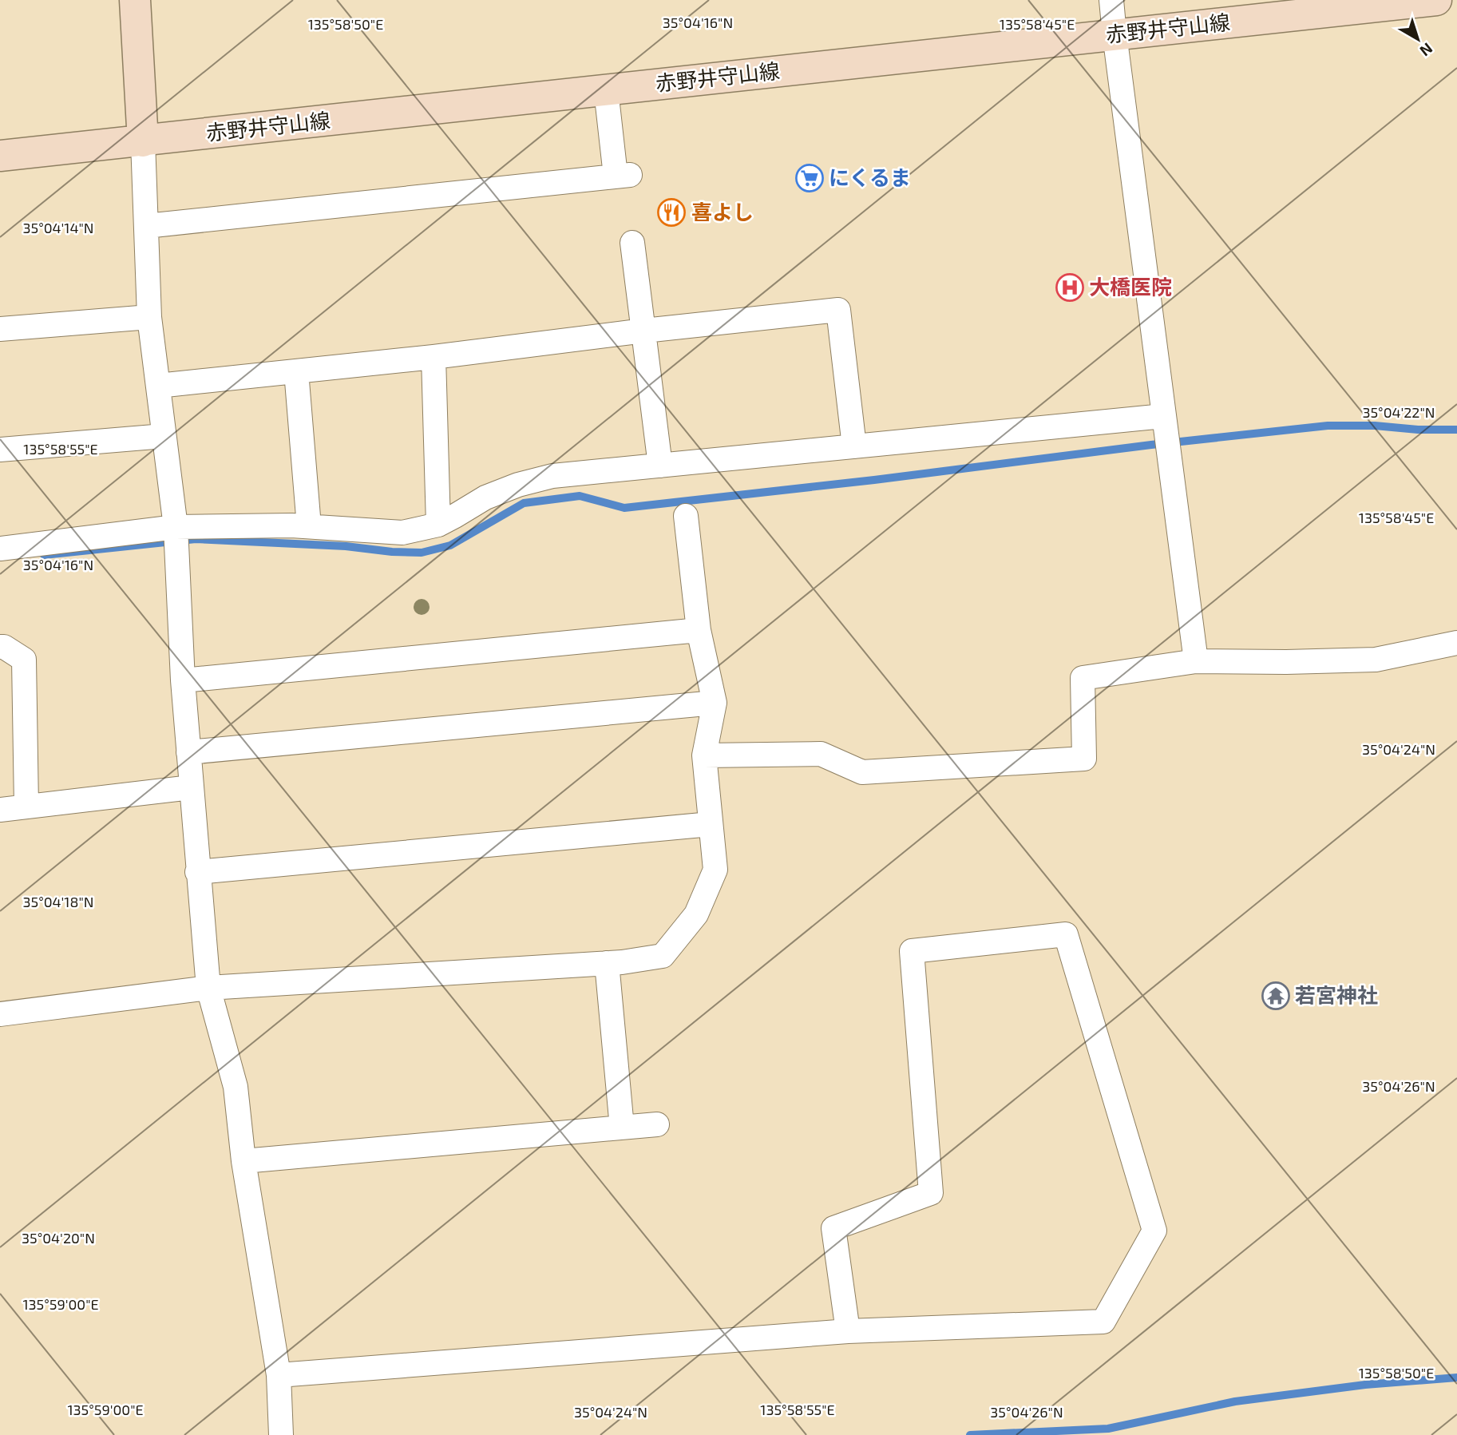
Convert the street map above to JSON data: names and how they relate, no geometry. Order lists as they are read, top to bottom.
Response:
{
  "streets": {
    "main road": ["赤野井守山線"]
  },
  "places": {
    "supermarket": ["にくるま"],
    "restaurant": ["喜よし"],
    "hospital": ["大橋医院"],
    "temple": ["若宮神社"]
  },
  "north": "bottom right",
  "coordinates": [
    "35°04'16\"N",
    "135°58'50\"E",
    "135°58'45\"E",
    "35°04'14\"N",
    "35°04'22\"N",
    "135°58'55\"E",
    "35°04'24\"N",
    "35°04'18\"N",
    "35°04'26\"N",
    "35°04'20\"N",
    "135°59'00\"E"
  ]
}
